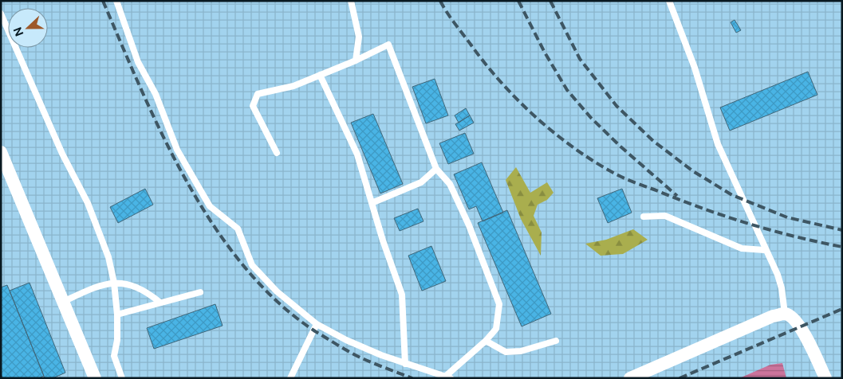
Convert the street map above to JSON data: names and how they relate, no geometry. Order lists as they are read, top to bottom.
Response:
{
  "north": "left"
}
